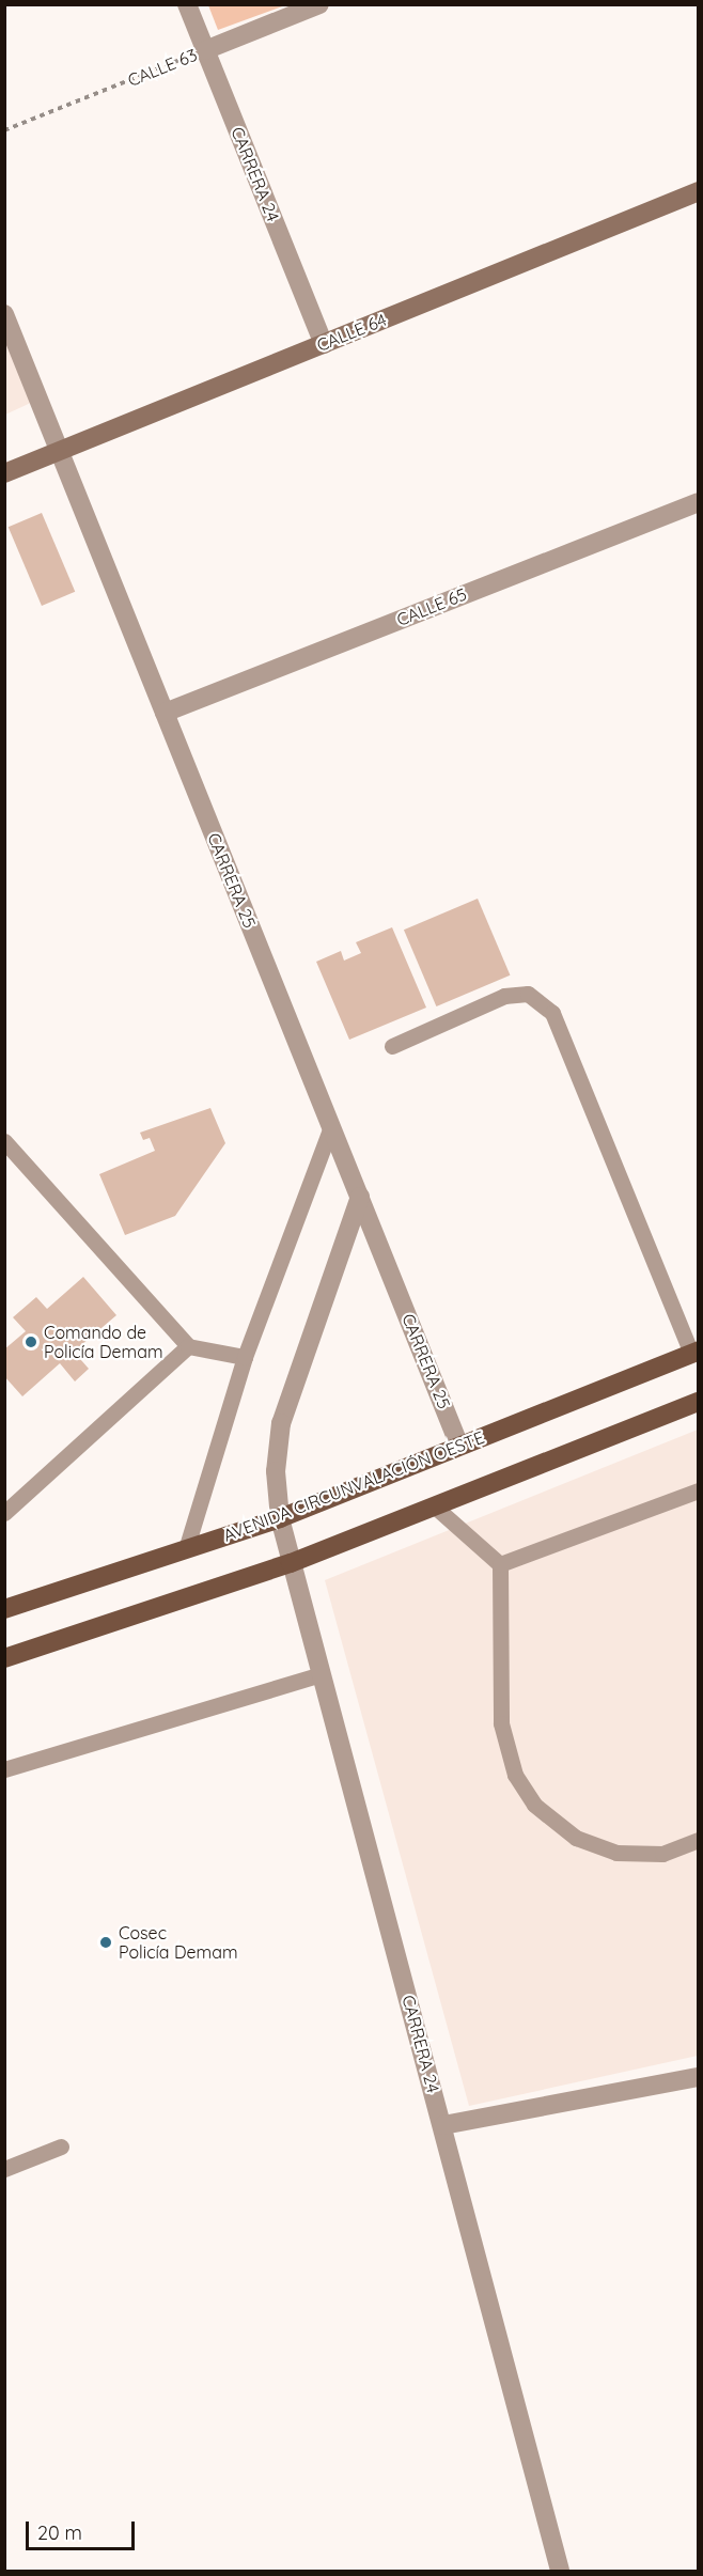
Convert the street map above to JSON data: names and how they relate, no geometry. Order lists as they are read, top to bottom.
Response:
{
  "streets": {
    "main road": ["AVENIDA CIRCUNVALACIÓN OESTE"],
    "street": [
      "CALLE 63",
      "CARRERA 24",
      "CALLE 64",
      "CALLE 65",
      "CARRERA 25"
    ]
  },
  "crossings": [
    ["CALLE 63", "CARRERA 24"],
    ["CARRERA 24", "CALLE 64"],
    ["CARRERA 24", "CARRERA 25"],
    ["CARRERA 24", "AVENIDA CIRCUNVALACIÓN OESTE"],
    ["CALLE 64", "CARRERA 25"],
    ["CALLE 65", "CARRERA 25"],
    ["CARRERA 25", "AVENIDA CIRCUNVALACIÓN OESTE"]
  ],
  "places": ["Comando de Policía Demam", "Cosec Policía Demam"],
  "scale_bar": "20 m"
}
